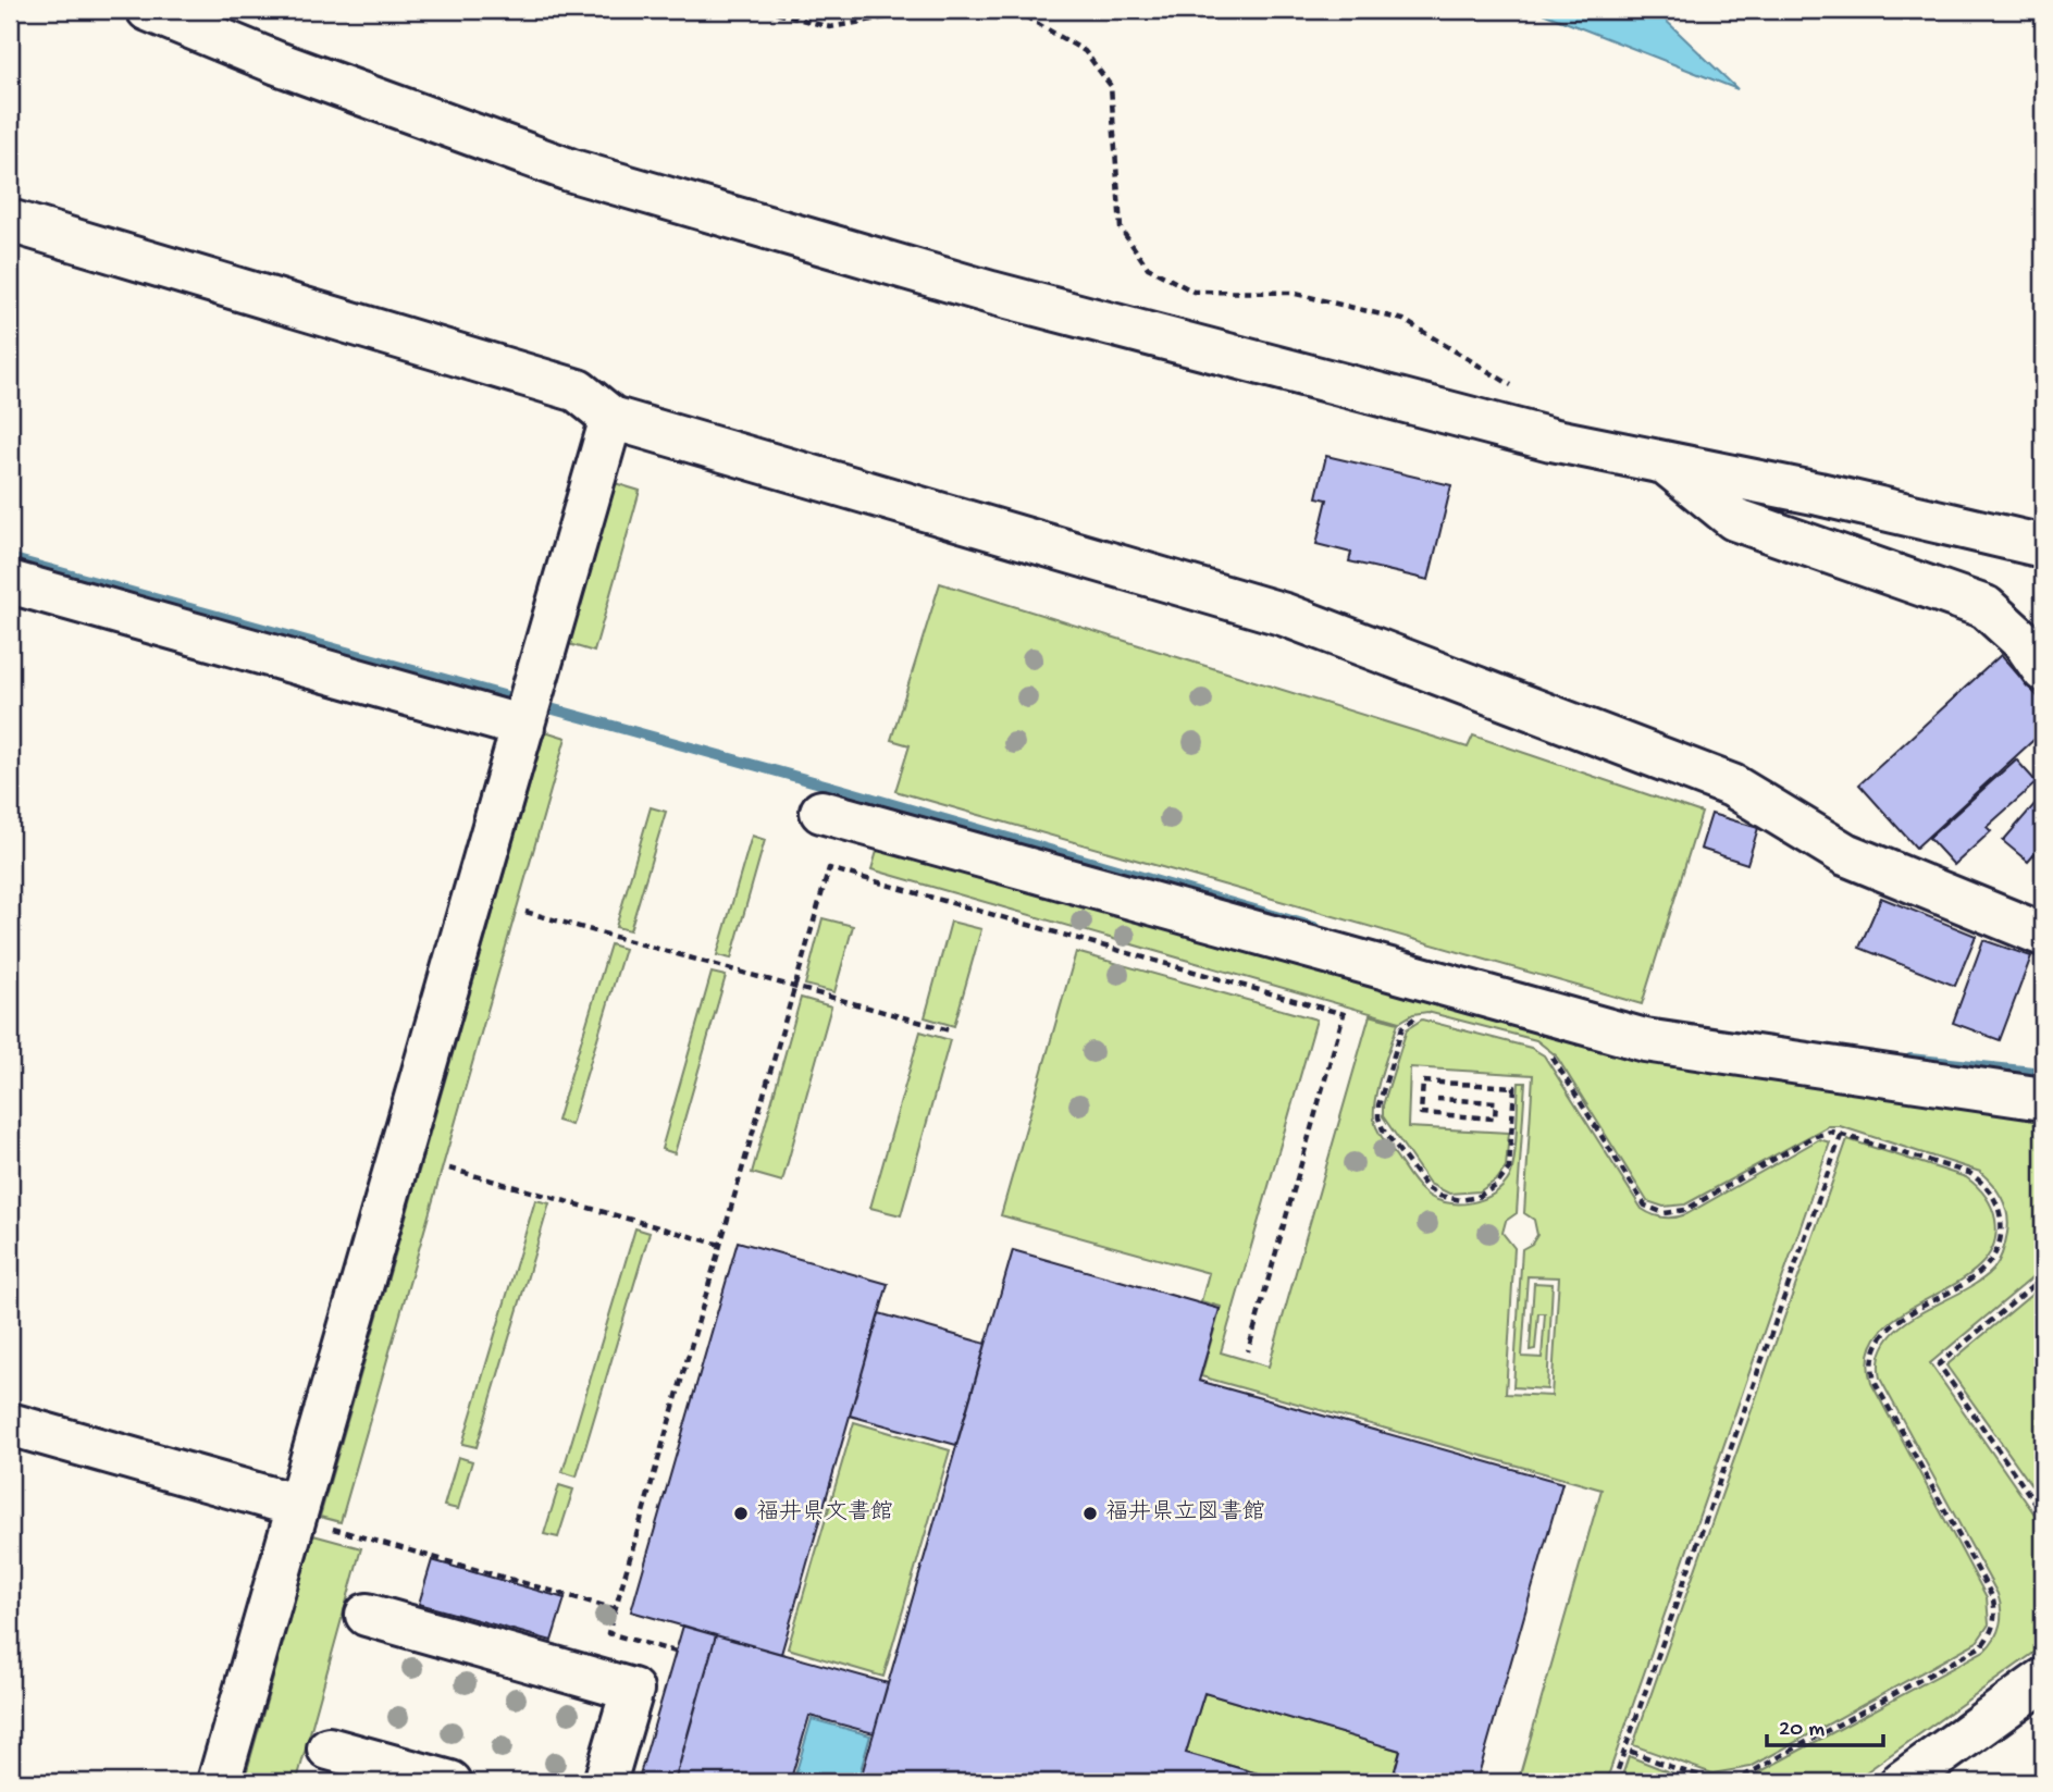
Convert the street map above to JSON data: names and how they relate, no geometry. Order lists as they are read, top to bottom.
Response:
{
  "places": ["福井県文書館", "福井県立図書館"],
  "scale_bar": "20 m"
}
